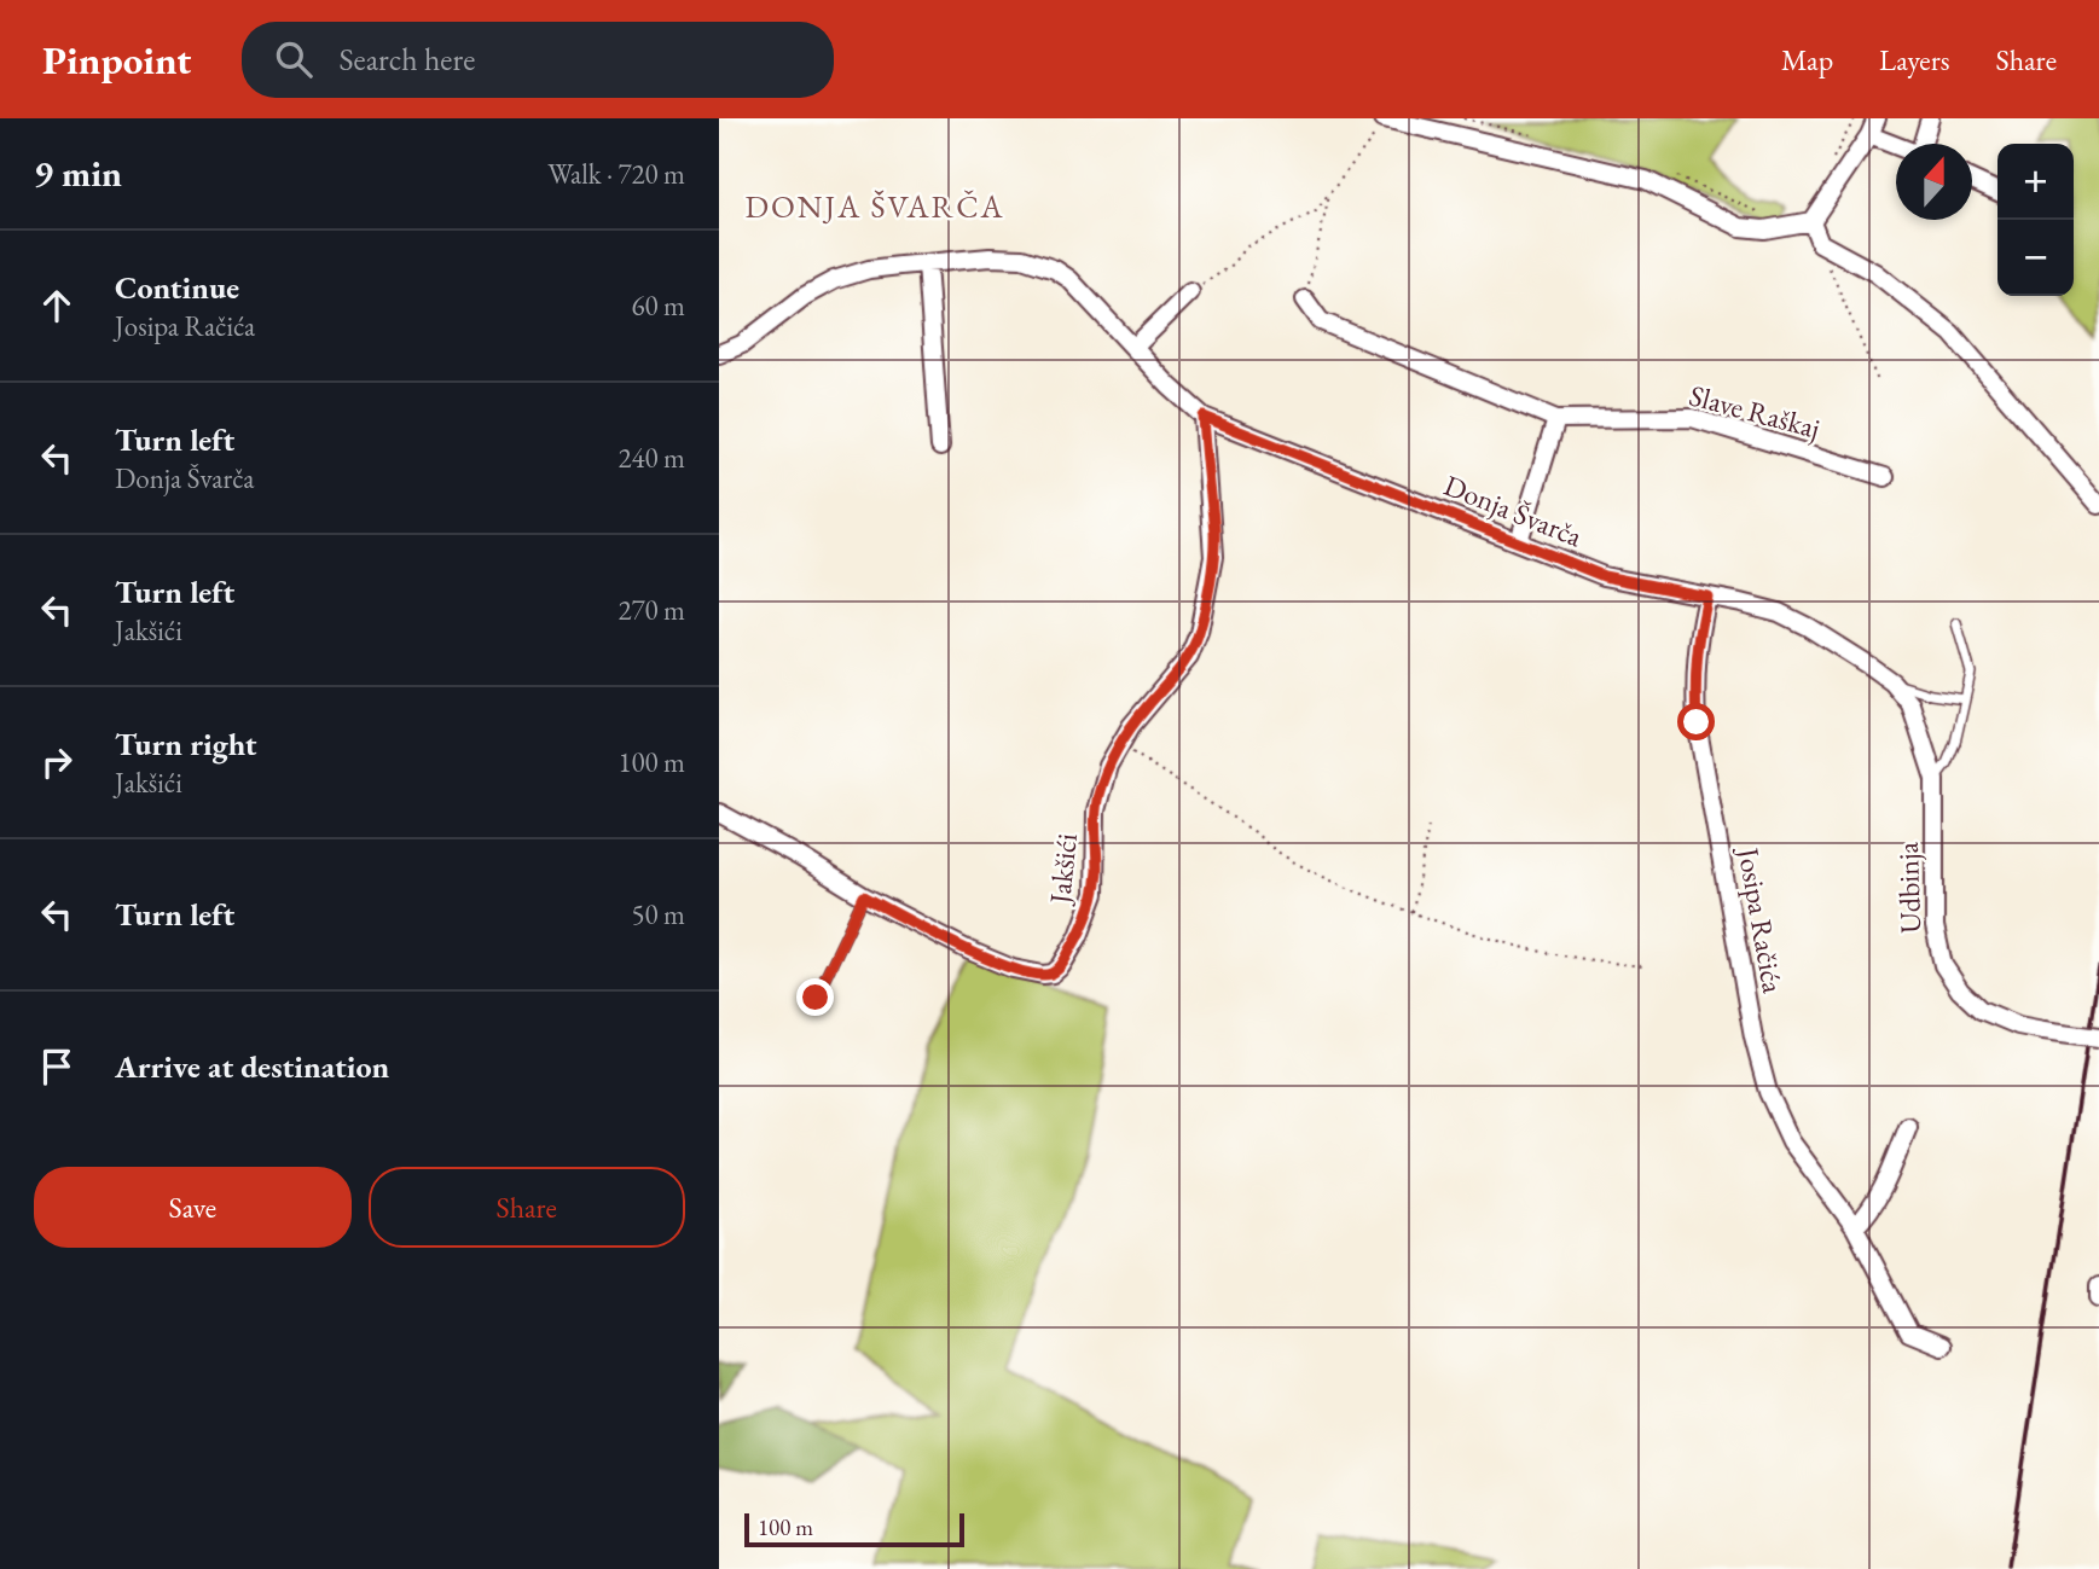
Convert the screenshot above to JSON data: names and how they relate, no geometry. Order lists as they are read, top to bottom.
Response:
{
  "streets": {
    "street": [
      "Slave Raškaj",
      "Donja Švarča",
      "Jakšići",
      "Udbinja",
      "Josipa Račića"
    ]
  },
  "crossings": [
    ["Donja Švarča", "Jakšići"],
    ["Donja Švarča", "Udbinja"],
    ["Donja Švarča", "Josipa Račića"]
  ],
  "districts": ["DONJA ŠVARČA"],
  "scale_bar": "100 m",
  "north": "top",
  "page": {
    "header": "Pinpoint",
    "search": "Search here",
    "nav": ["Map", "Layers", "Share"],
    "heading": ["9 min", "Walk · 720 m"],
    "map_buttons": ["+", "−"],
    "list": [
      ["Continue", "Josipa Račića", "60 m"],
      ["Turn left", "Donja Švarča", "240 m"],
      ["Turn left", "Jakšići", "270 m"],
      ["Turn right", "Jakšići", "100 m"],
      ["Turn left", "50 m"],
      "Arrive at destination"
    ],
    "buttons": ["Save", "Share"],
    "scale": "100 m"
  }
}
